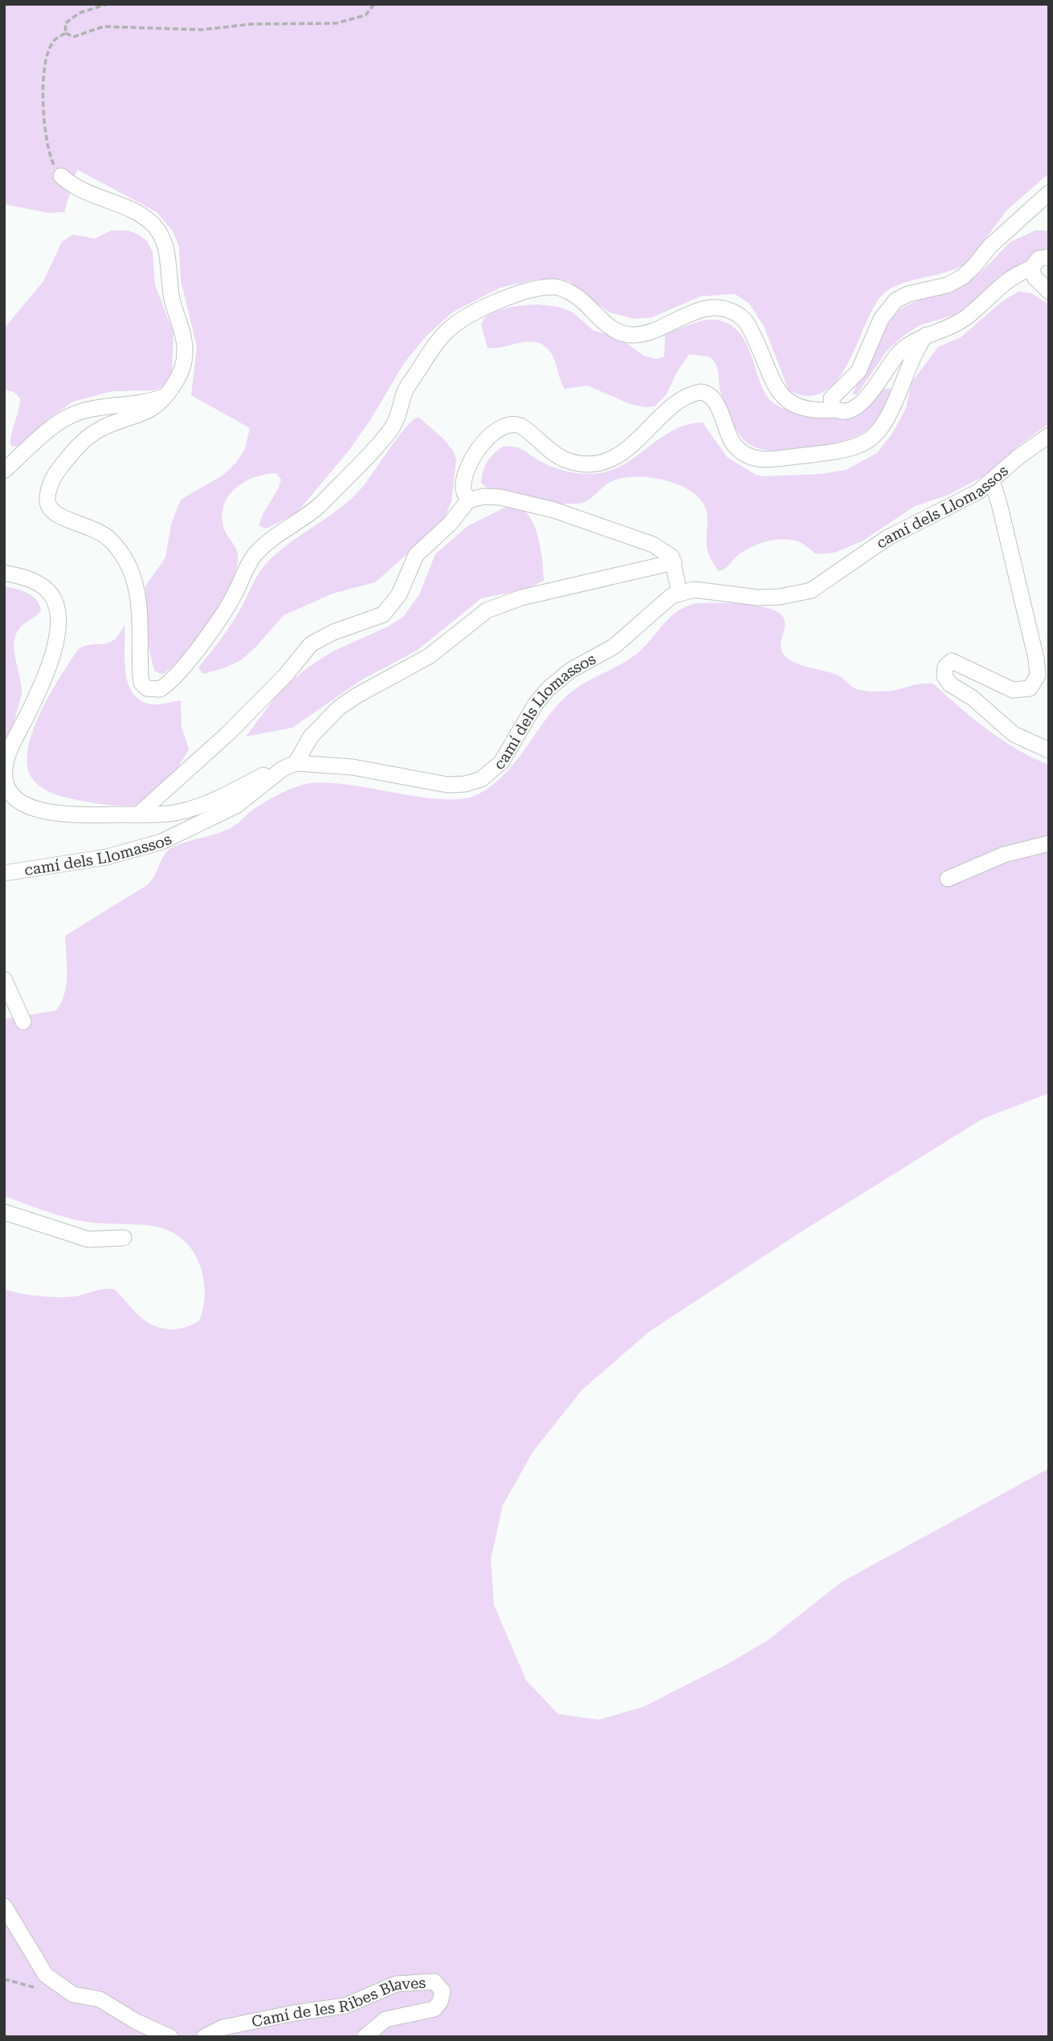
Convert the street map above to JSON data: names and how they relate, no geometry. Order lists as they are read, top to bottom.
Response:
{
  "streets": {
    "street": ["camí dels Llomassos", "Camí de les Ribes Blaves"]
  }
}
